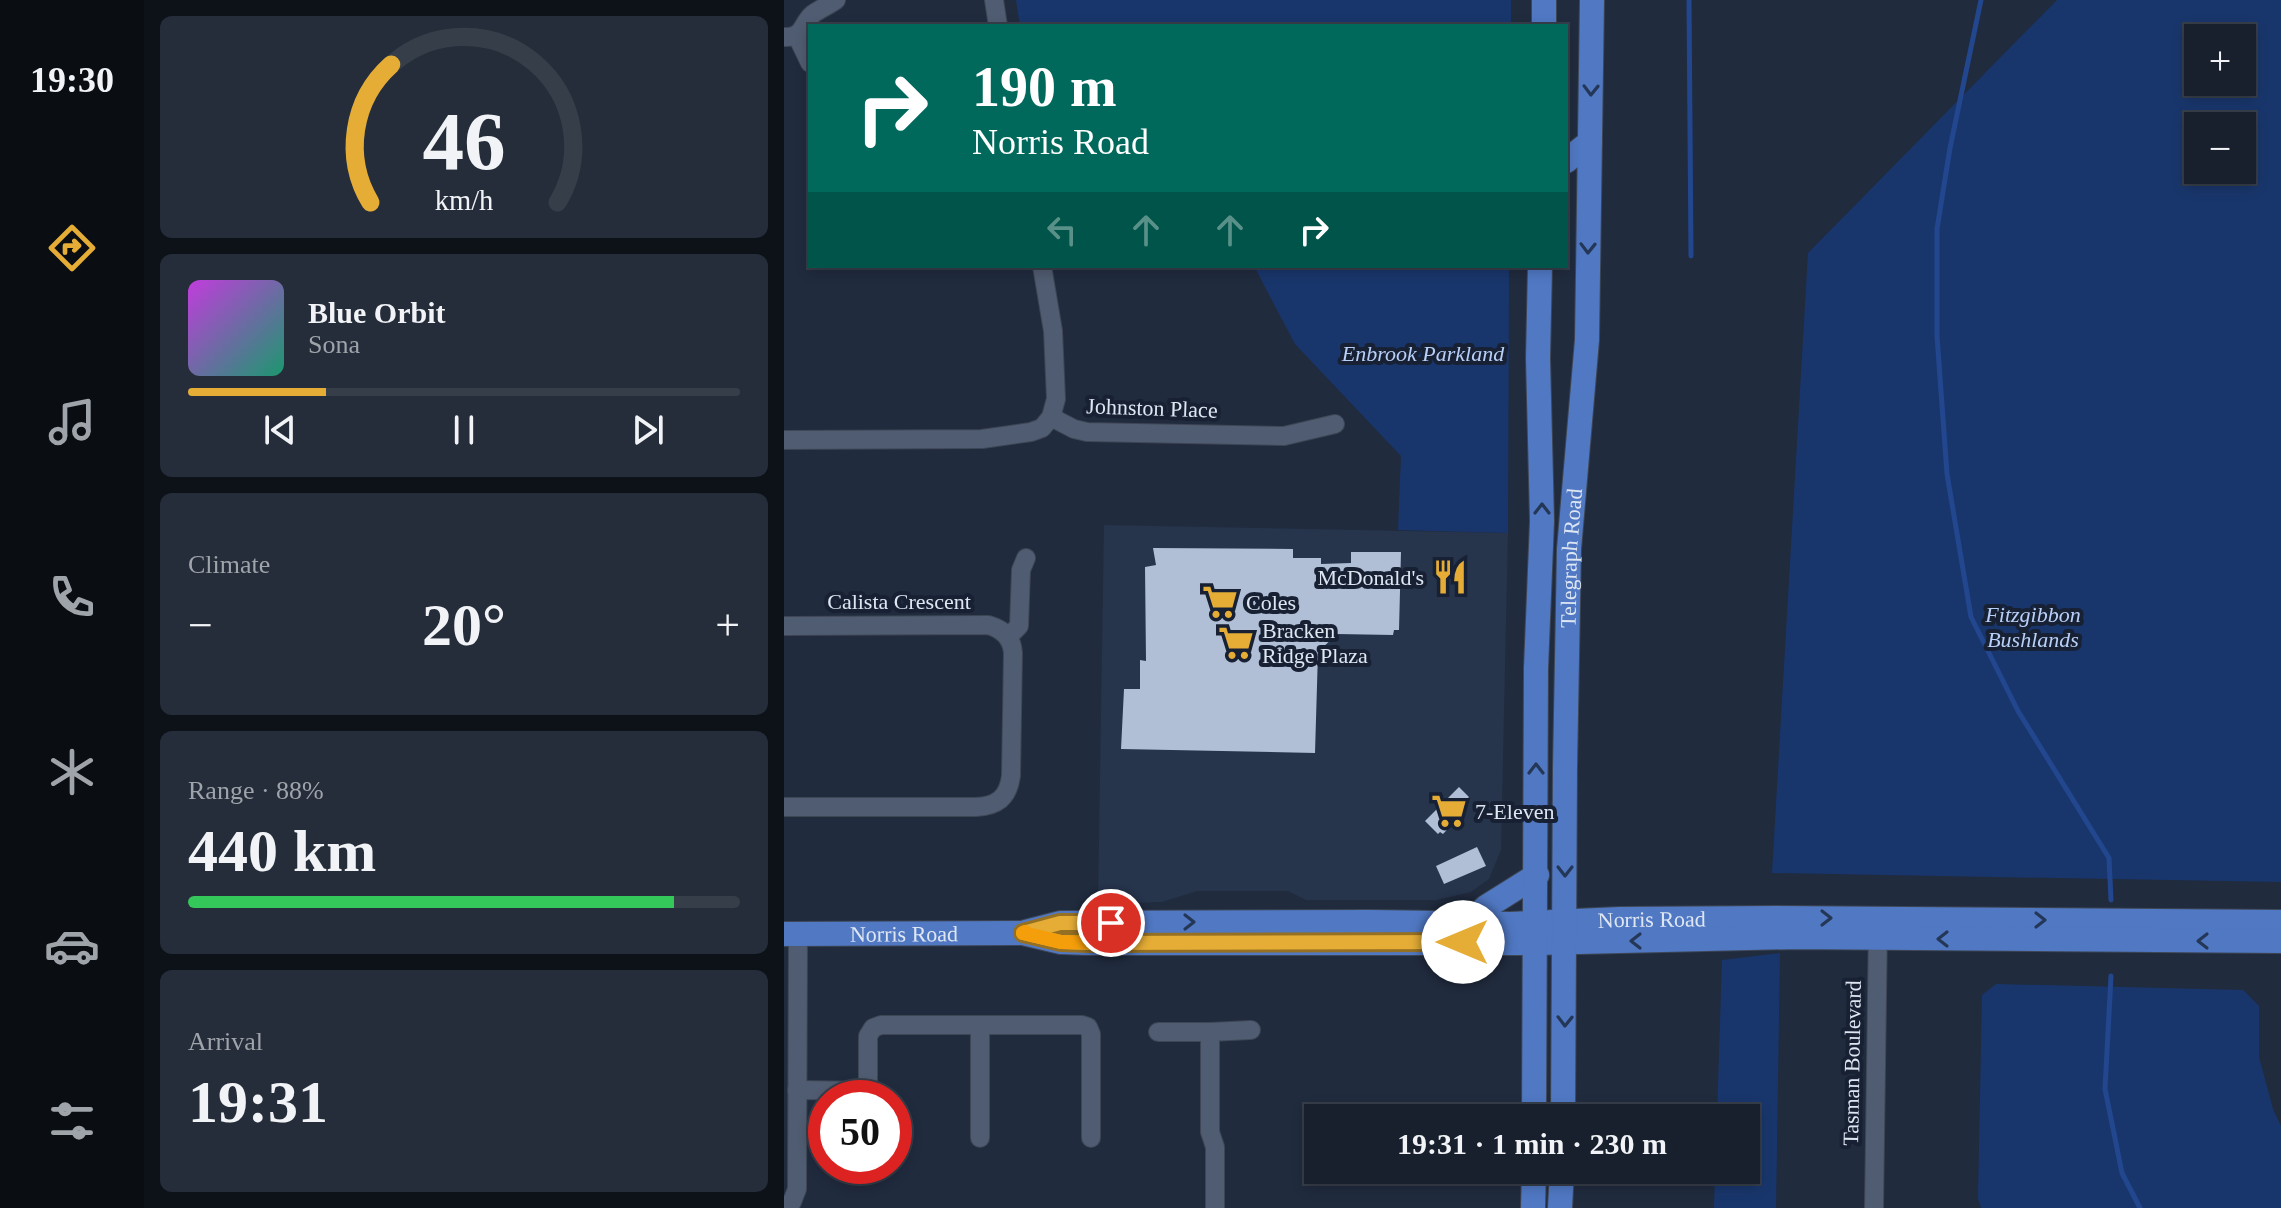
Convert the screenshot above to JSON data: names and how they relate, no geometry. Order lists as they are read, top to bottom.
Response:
{
  "streets": {
    "main road": ["Telegraph Road", "Norris Road"],
    "street": ["Johnston Place", "Calista Crescent", "Tasman Boulevard"]
  },
  "crossings": [
    ["Telegraph Road", "Norris Road"],
    ["Norris Road", "Tasman Boulevard"]
  ],
  "parks": ["Enbrook Parkland", "Fitzgibbon Bushlands"],
  "places": {
    "restaurant": ["McDonald's"],
    "supermarket": ["Coles", "Bracken Ridge Plaza", "7-Eleven"]
  },
  "page": {
    "tabs": "19:30",
    "map_buttons": ["+", "−"],
    "turn": ["190 m", "Norris Road"],
    "song": ["Blue Orbit", "Sona"],
    "tile": [
      "Climate",
      ["Range · 88%", "440 km"],
      ["Arrival", "19:31"]
    ],
    "heat": ["−", "20°", "+"],
    "limit": "50",
    "trip": "19:31 · 1 min · 230 m",
    "gauge": ["46", "km/h"]
  }
}
